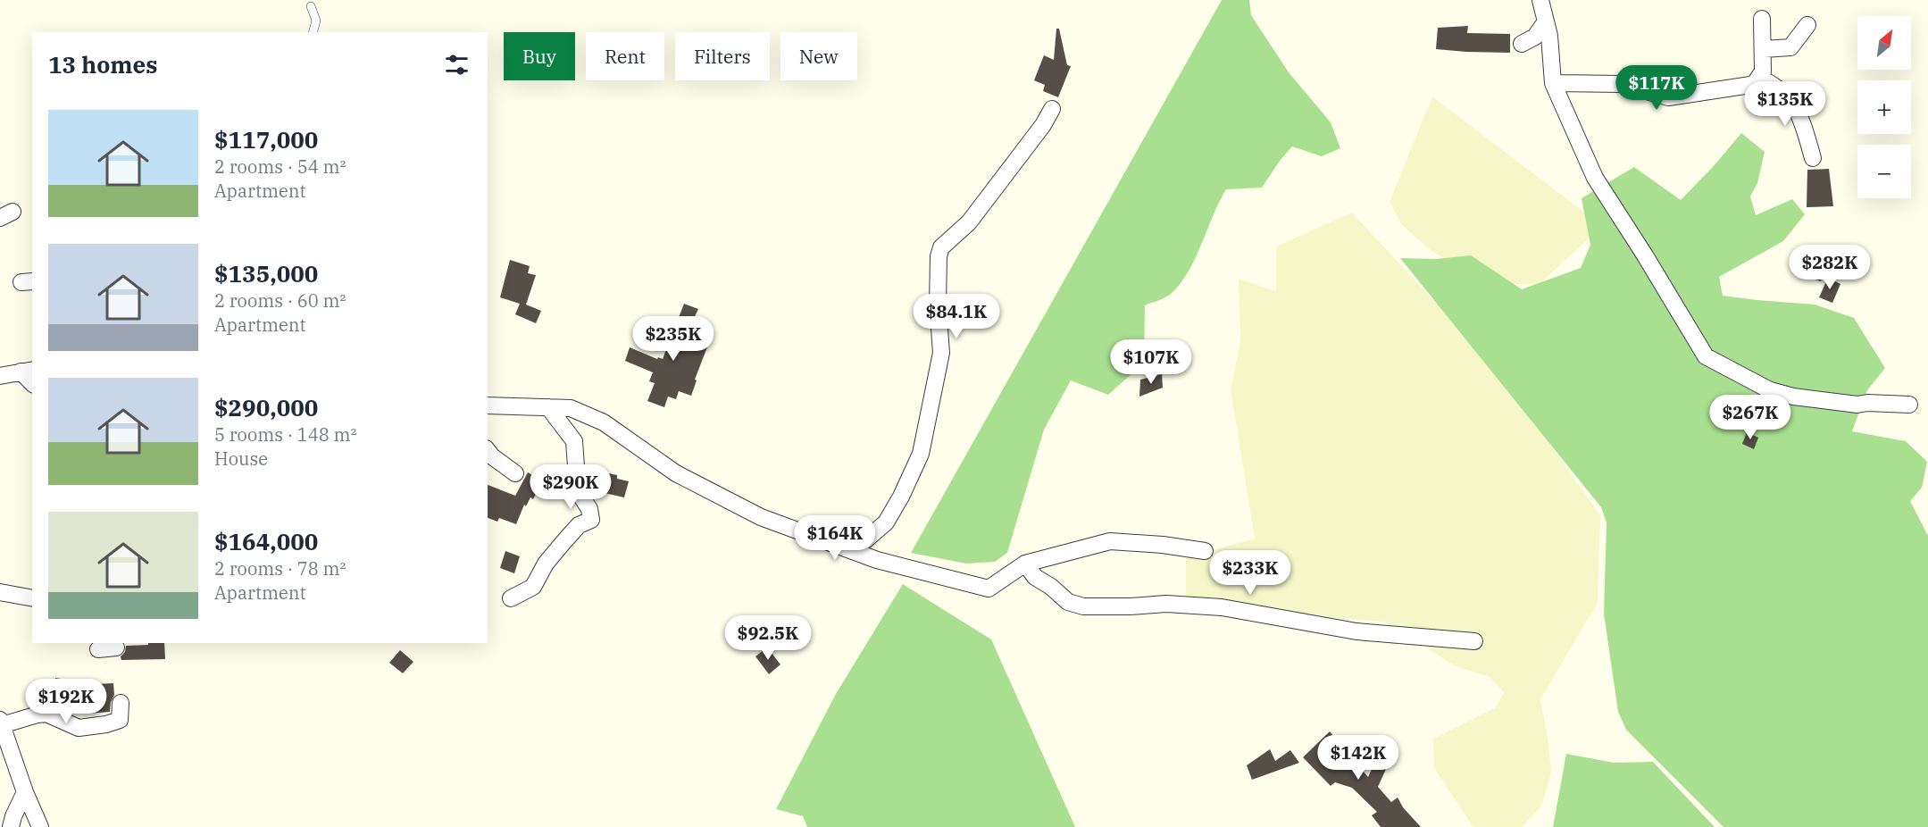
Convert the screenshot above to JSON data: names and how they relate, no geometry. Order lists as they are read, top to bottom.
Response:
{
  "north": "top right",
  "page": {
    "map_buttons": ["+", "−"],
    "chip": [
      "Buy",
      "Rent",
      "Filters",
      "New"
    ],
    "heading": "13 homes",
    "price": [
      "$117K",
      "$135K",
      "$282K",
      "$84.1K",
      "$235K",
      "$107K",
      "$267K",
      "$290K",
      "$164K",
      "$233K",
      "$92.5K",
      "$192K",
      "$142K"
    ],
    "list": [
      {
        "name": "$117,000",
        "note": "2 rooms · 54 m² · Apartment"
      },
      {
        "name": "$135,000",
        "note": "2 rooms · 60 m² · Apartment"
      },
      {
        "name": "$290,000",
        "note": "5 rooms · 148 m² · House"
      },
      {
        "name": "$164,000",
        "note": "2 rooms · 78 m² · Apartment"
      }
    ]
  }
}
